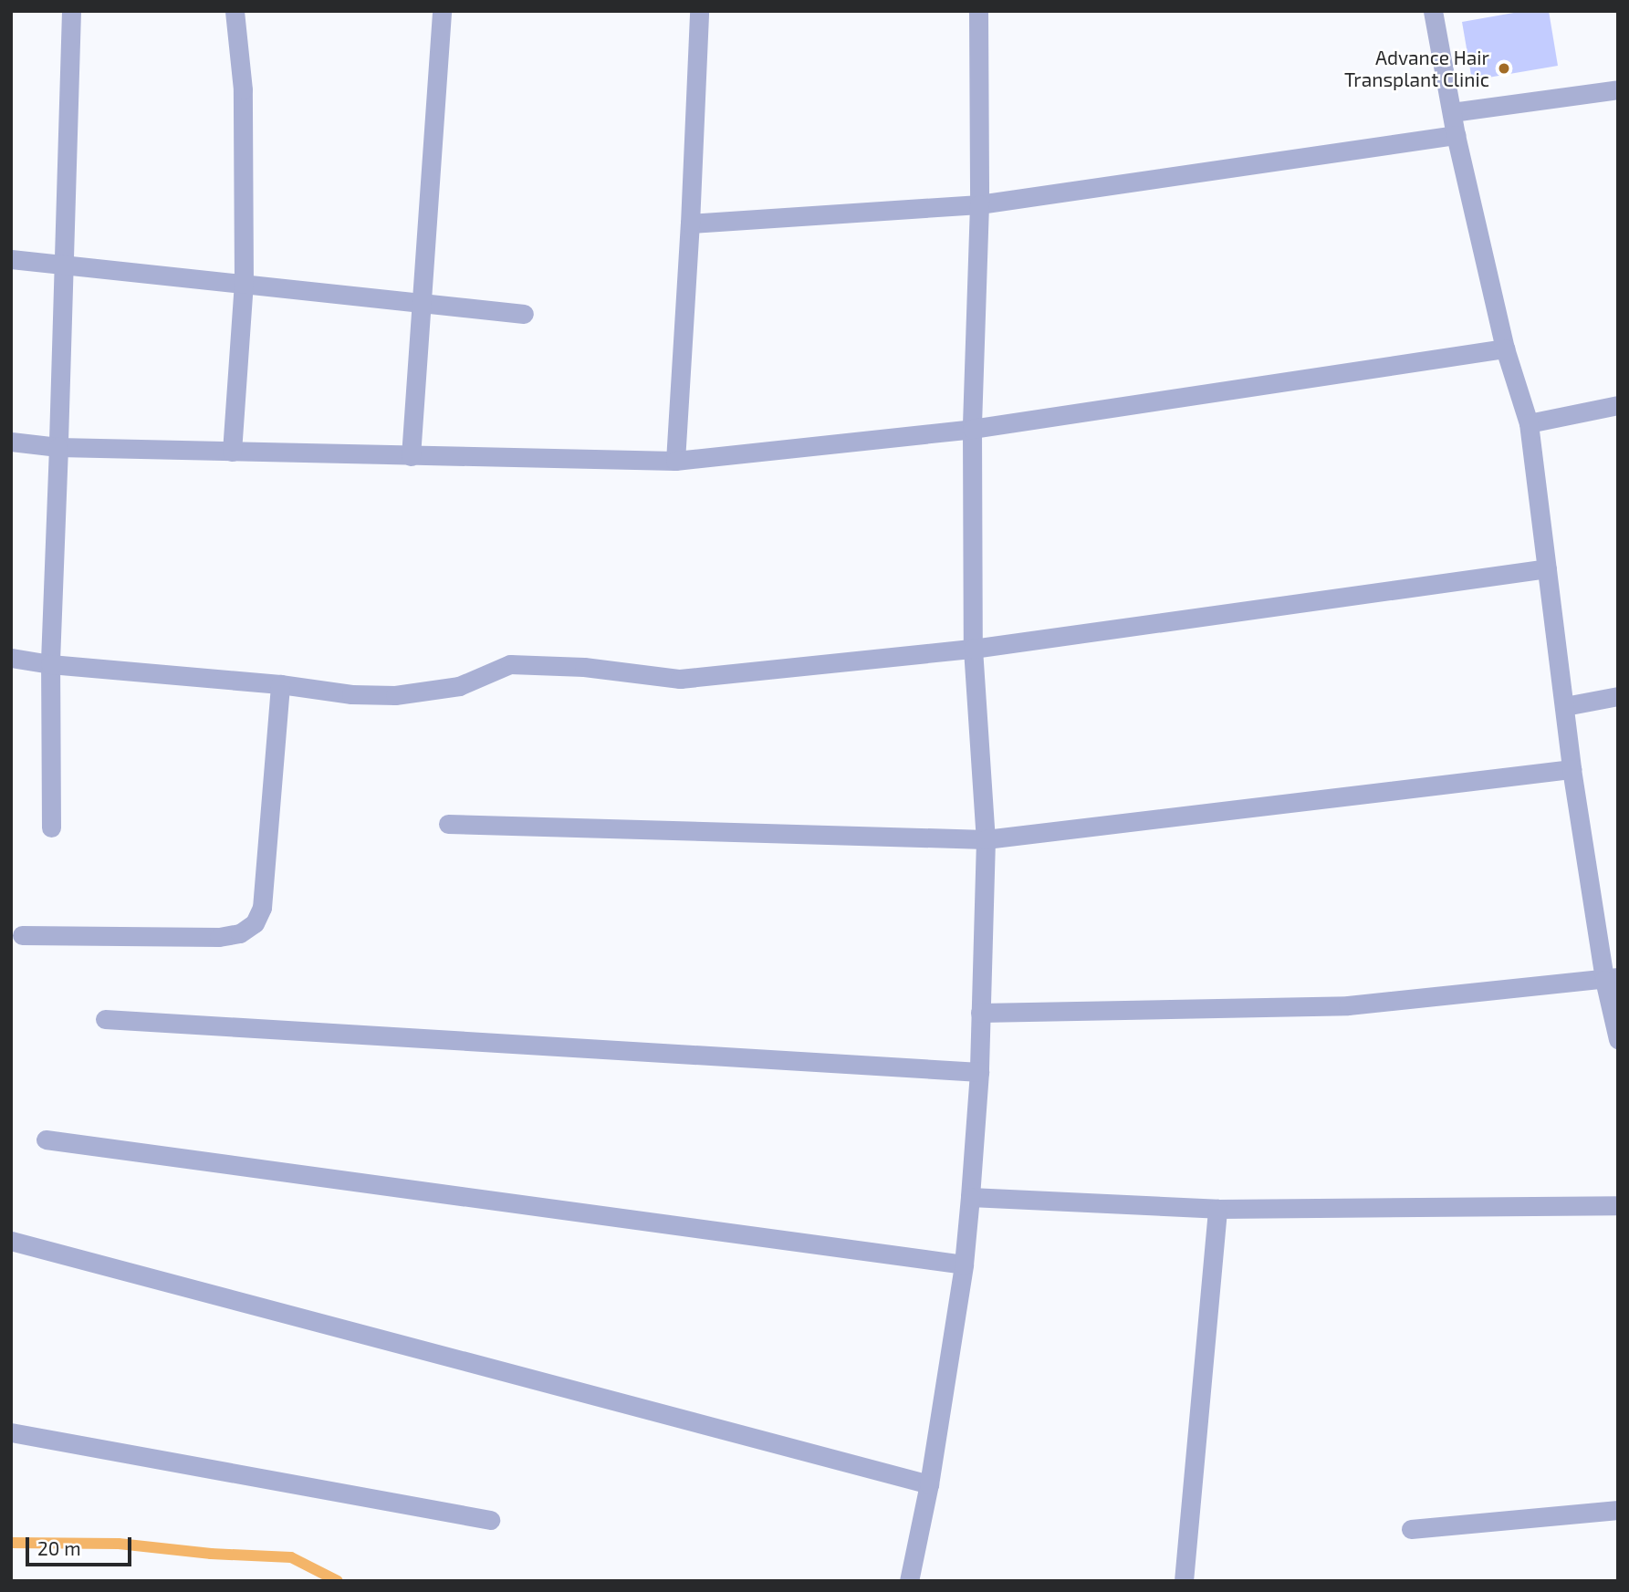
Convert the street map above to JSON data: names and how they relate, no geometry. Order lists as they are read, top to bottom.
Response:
{
  "places": ["Advance Hair Transplant Clinic"],
  "scale_bar": "20 m"
}
